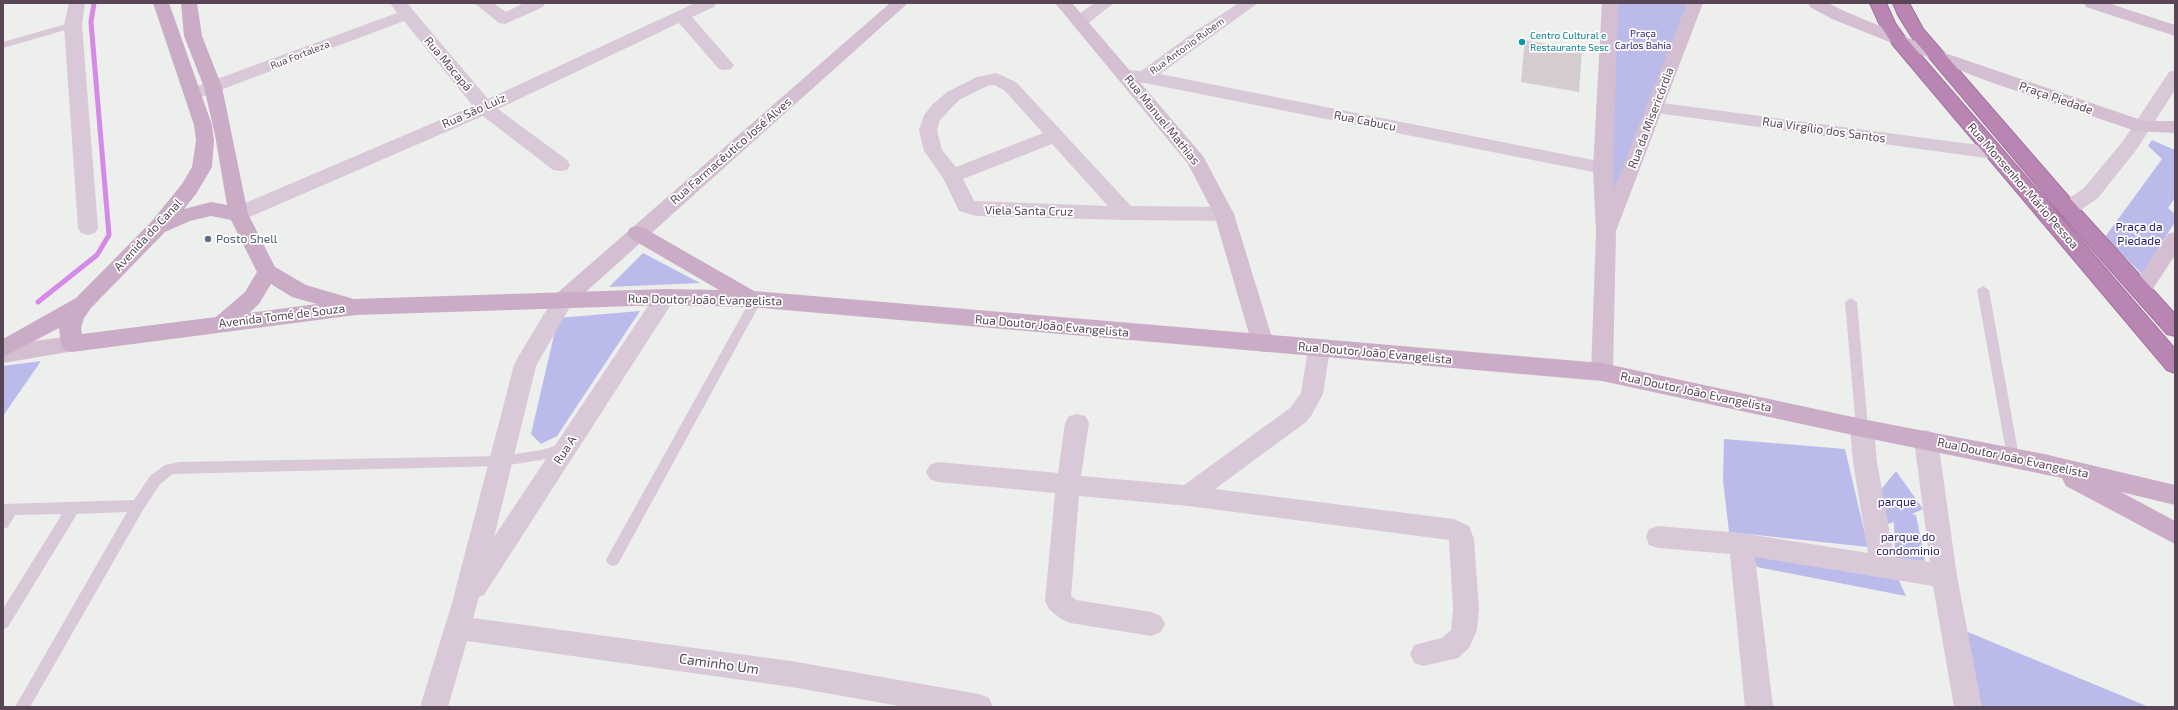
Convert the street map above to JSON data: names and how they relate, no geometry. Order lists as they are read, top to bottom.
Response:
{
  "streets": {
    "highway": ["Rua Monsenhor Mário Pessoa"],
    "main road": ["Avenida do Canal", "Rua Doutor João Evangelista", "Avenida Tomé de Souza"],
    "street": [
      "Rua Antonio Rubem",
      "Rua Fortaleza",
      "Rua Macapá",
      "Praça Piedade",
      "Rua São Luiz",
      "Rua da Misericórdia",
      "Rua Manuel Mathias",
      "Rua Cabucu",
      "Rua Virgílio dos Santos",
      "Rua Farmacêutico José Alves",
      "Viela Santa Cruz",
      "Rua A",
      "Caminho Um"
    ]
  },
  "crossings": [
    ["Rua Antonio Rubem", "Rua Cabucu"],
    ["Rua Fortaleza", "Rua Macapá"],
    ["Rua Fortaleza", "Avenida do Canal"],
    ["Rua Macapá", "Rua São Luiz"],
    ["Praça Piedade", "Rua Monsenhor Mário Pessoa"],
    ["Rua da Misericórdia", "Rua Cabucu"],
    ["Rua da Misericórdia", "Rua Virgílio dos Santos"],
    ["Rua da Misericórdia", "Rua Doutor João Evangelista"],
    ["Rua Manuel Mathias", "Rua Cabucu"],
    ["Rua Manuel Mathias", "Viela Santa Cruz"],
    ["Rua Manuel Mathias", "Rua Doutor João Evangelista"],
    ["Rua Virgílio dos Santos", "Rua Monsenhor Mário Pessoa"],
    ["Rua Farmacêutico José Alves", "Rua Doutor João Evangelista"],
    ["Rua Farmacêutico José Alves", "Avenida Tomé de Souza"],
    ["Rua Farmacêutico José Alves", "Rua A"],
    ["Avenida do Canal", "Avenida Tomé de Souza"],
    ["Rua Doutor João Evangelista", "Avenida Tomé de Souza"],
    ["Rua Doutor João Evangelista", "Rua A"],
    ["Avenida Tomé de Souza", "Rua A"],
    ["Rua A", "Caminho Um"]
  ],
  "parks": [
    "Praça Carlos Bahia",
    "Praça da Piedade",
    "parque",
    "parque do condominio"
  ],
  "places": ["Centro Cultural e Restaurante Sesc", "Posto Shell"]
}
